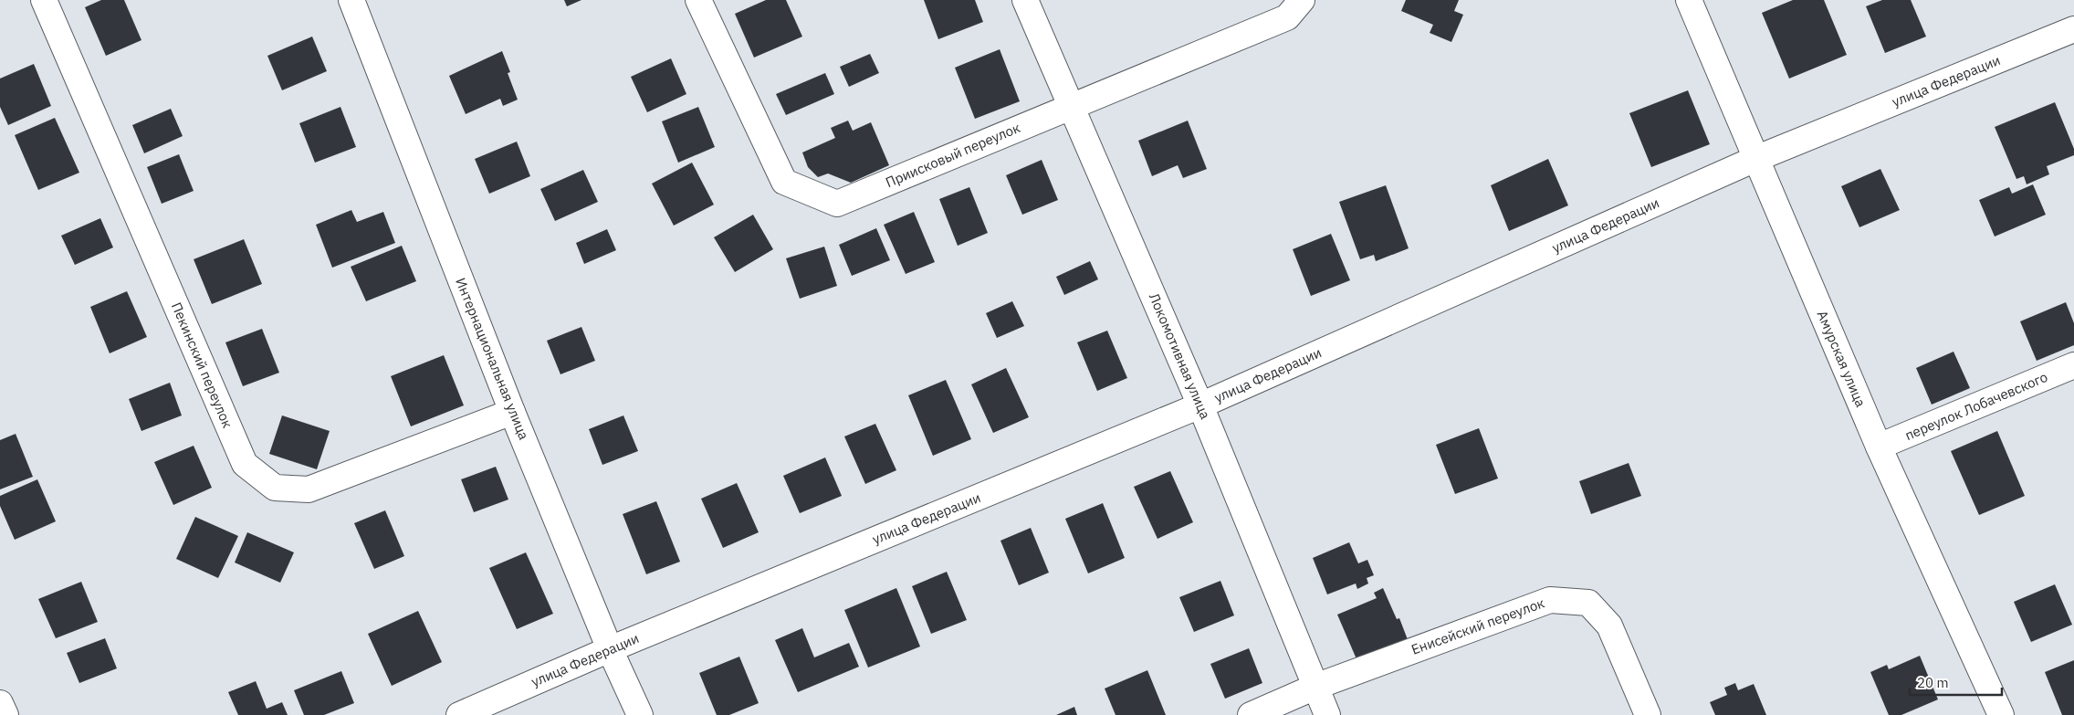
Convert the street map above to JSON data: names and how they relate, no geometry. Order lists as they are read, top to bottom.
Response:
{
  "streets": {
    "street": [
      "улица Федерации",
      "Приисковый переулок",
      "Локомотивная улица",
      "Интернациональная улица",
      "Амурская улица",
      "Пекинский переулок",
      "переулок Лобачевского",
      "Енисейский переулок"
    ]
  },
  "crossings": [
    ["улица Федерации", "Локомотивная улица"],
    ["улица Федерации", "Интернациональная улица"],
    ["улица Федерации", "Амурская улица"],
    ["Приисковый переулок", "Локомотивная улица"],
    ["Локомотивная улица", "Енисейский переулок"],
    ["Интернациональная улица", "Пекинский переулок"],
    ["Амурская улица", "переулок Лобачевского"]
  ],
  "scale_bar": "20 m"
}
